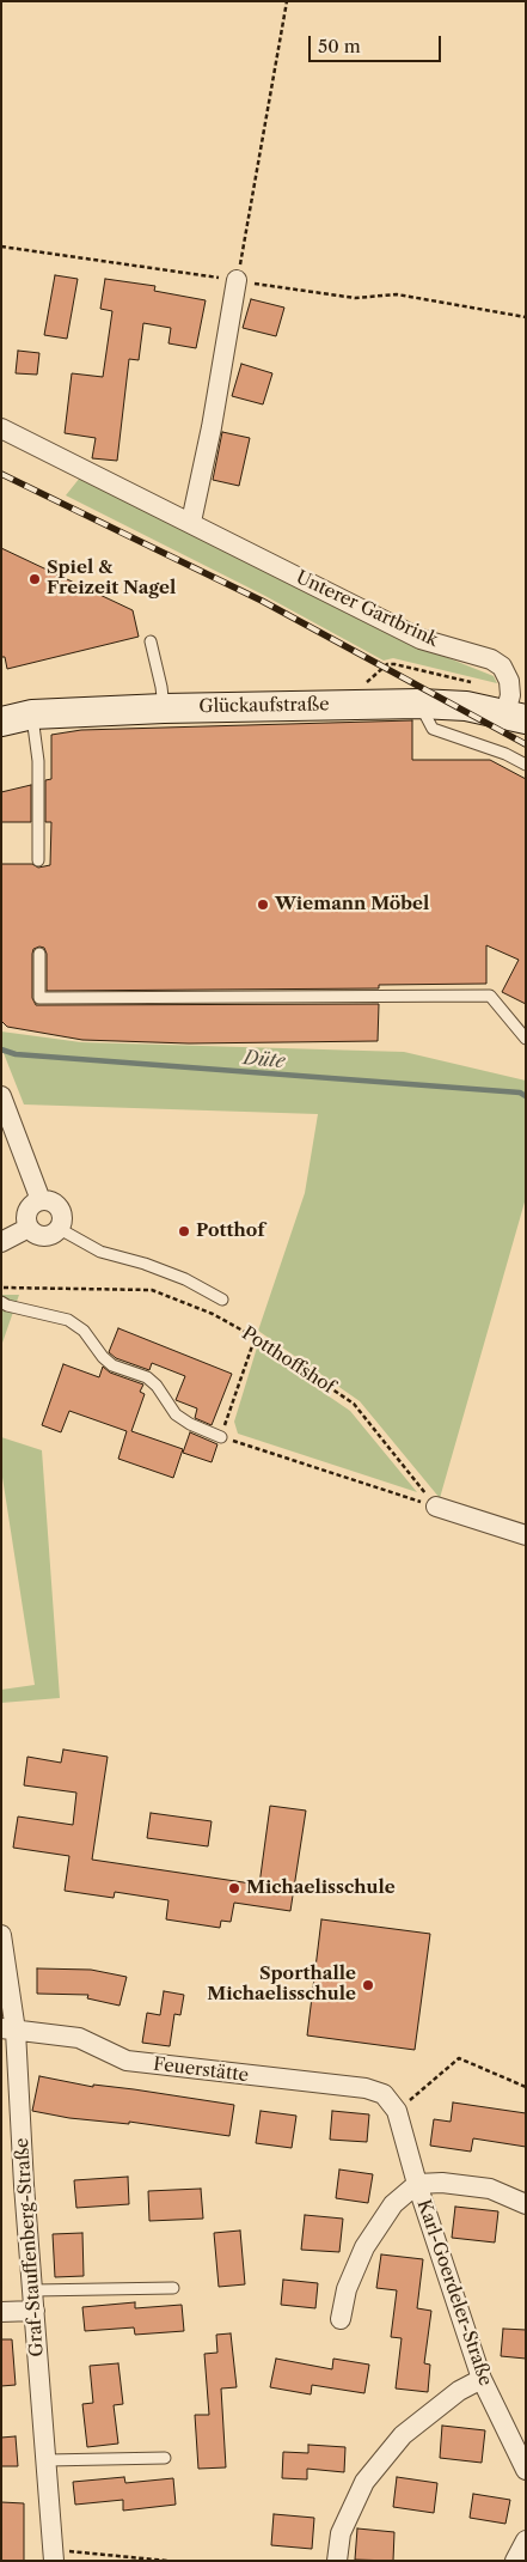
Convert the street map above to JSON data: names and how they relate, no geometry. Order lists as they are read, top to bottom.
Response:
{
  "streets": {
    "main road": ["Glückaufstraße"],
    "street": [
      "Unterer Gartbrink",
      "Feuerstätte",
      "Graf-Stauffenberg-Straße",
      "Karl-Goerdeler-Straße"
    ],
    "path": ["Potthoffshof"]
  },
  "crossings": [
    ["Unterer Gartbrink", "Glückaufstraße"],
    ["Feuerstätte", "Graf-Stauffenberg-Straße"],
    ["Feuerstätte", "Karl-Goerdeler-Straße"]
  ],
  "water": ["Düte"],
  "places": [
    "Spiel & Freizeit Nagel",
    "Wiemann Möbel",
    "Potthof",
    "Michaelisschule",
    "Sporthalle Michaelisschule"
  ],
  "scale_bar": "50 m"
}
